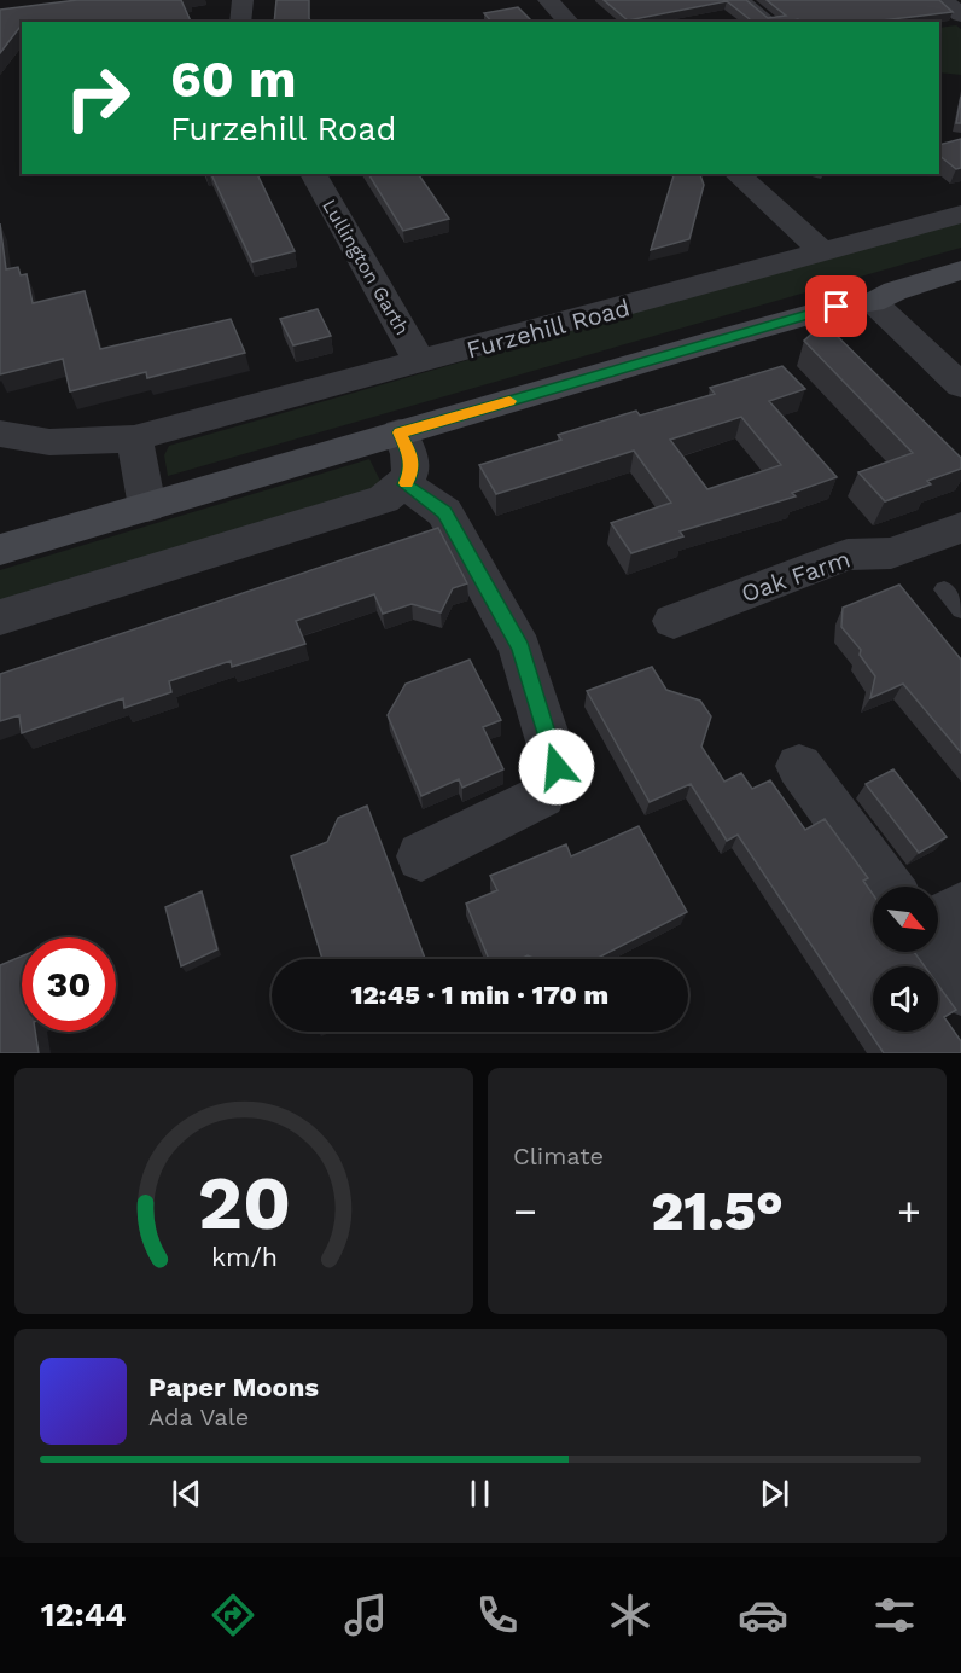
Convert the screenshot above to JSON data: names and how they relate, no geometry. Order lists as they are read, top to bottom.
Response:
{
  "streets": {
    "street": ["Lullington Garth", "Furzehill Road", "Oak Farm"]
  },
  "crossings": [
    ["Lullington Garth", "Furzehill Road"]
  ],
  "north": "bottom right",
  "page": {
    "turn": ["60 m", "Furzehill Road"],
    "limit": "30",
    "trip": "12:45 · 1 min · 170 m",
    "tile": "Climate",
    "heat": ["−", "21.5°", "+"],
    "song": ["Paper Moons", "Ada Vale"],
    "tabs": "12:44",
    "gauge": ["20", "km/h"]
  }
}
